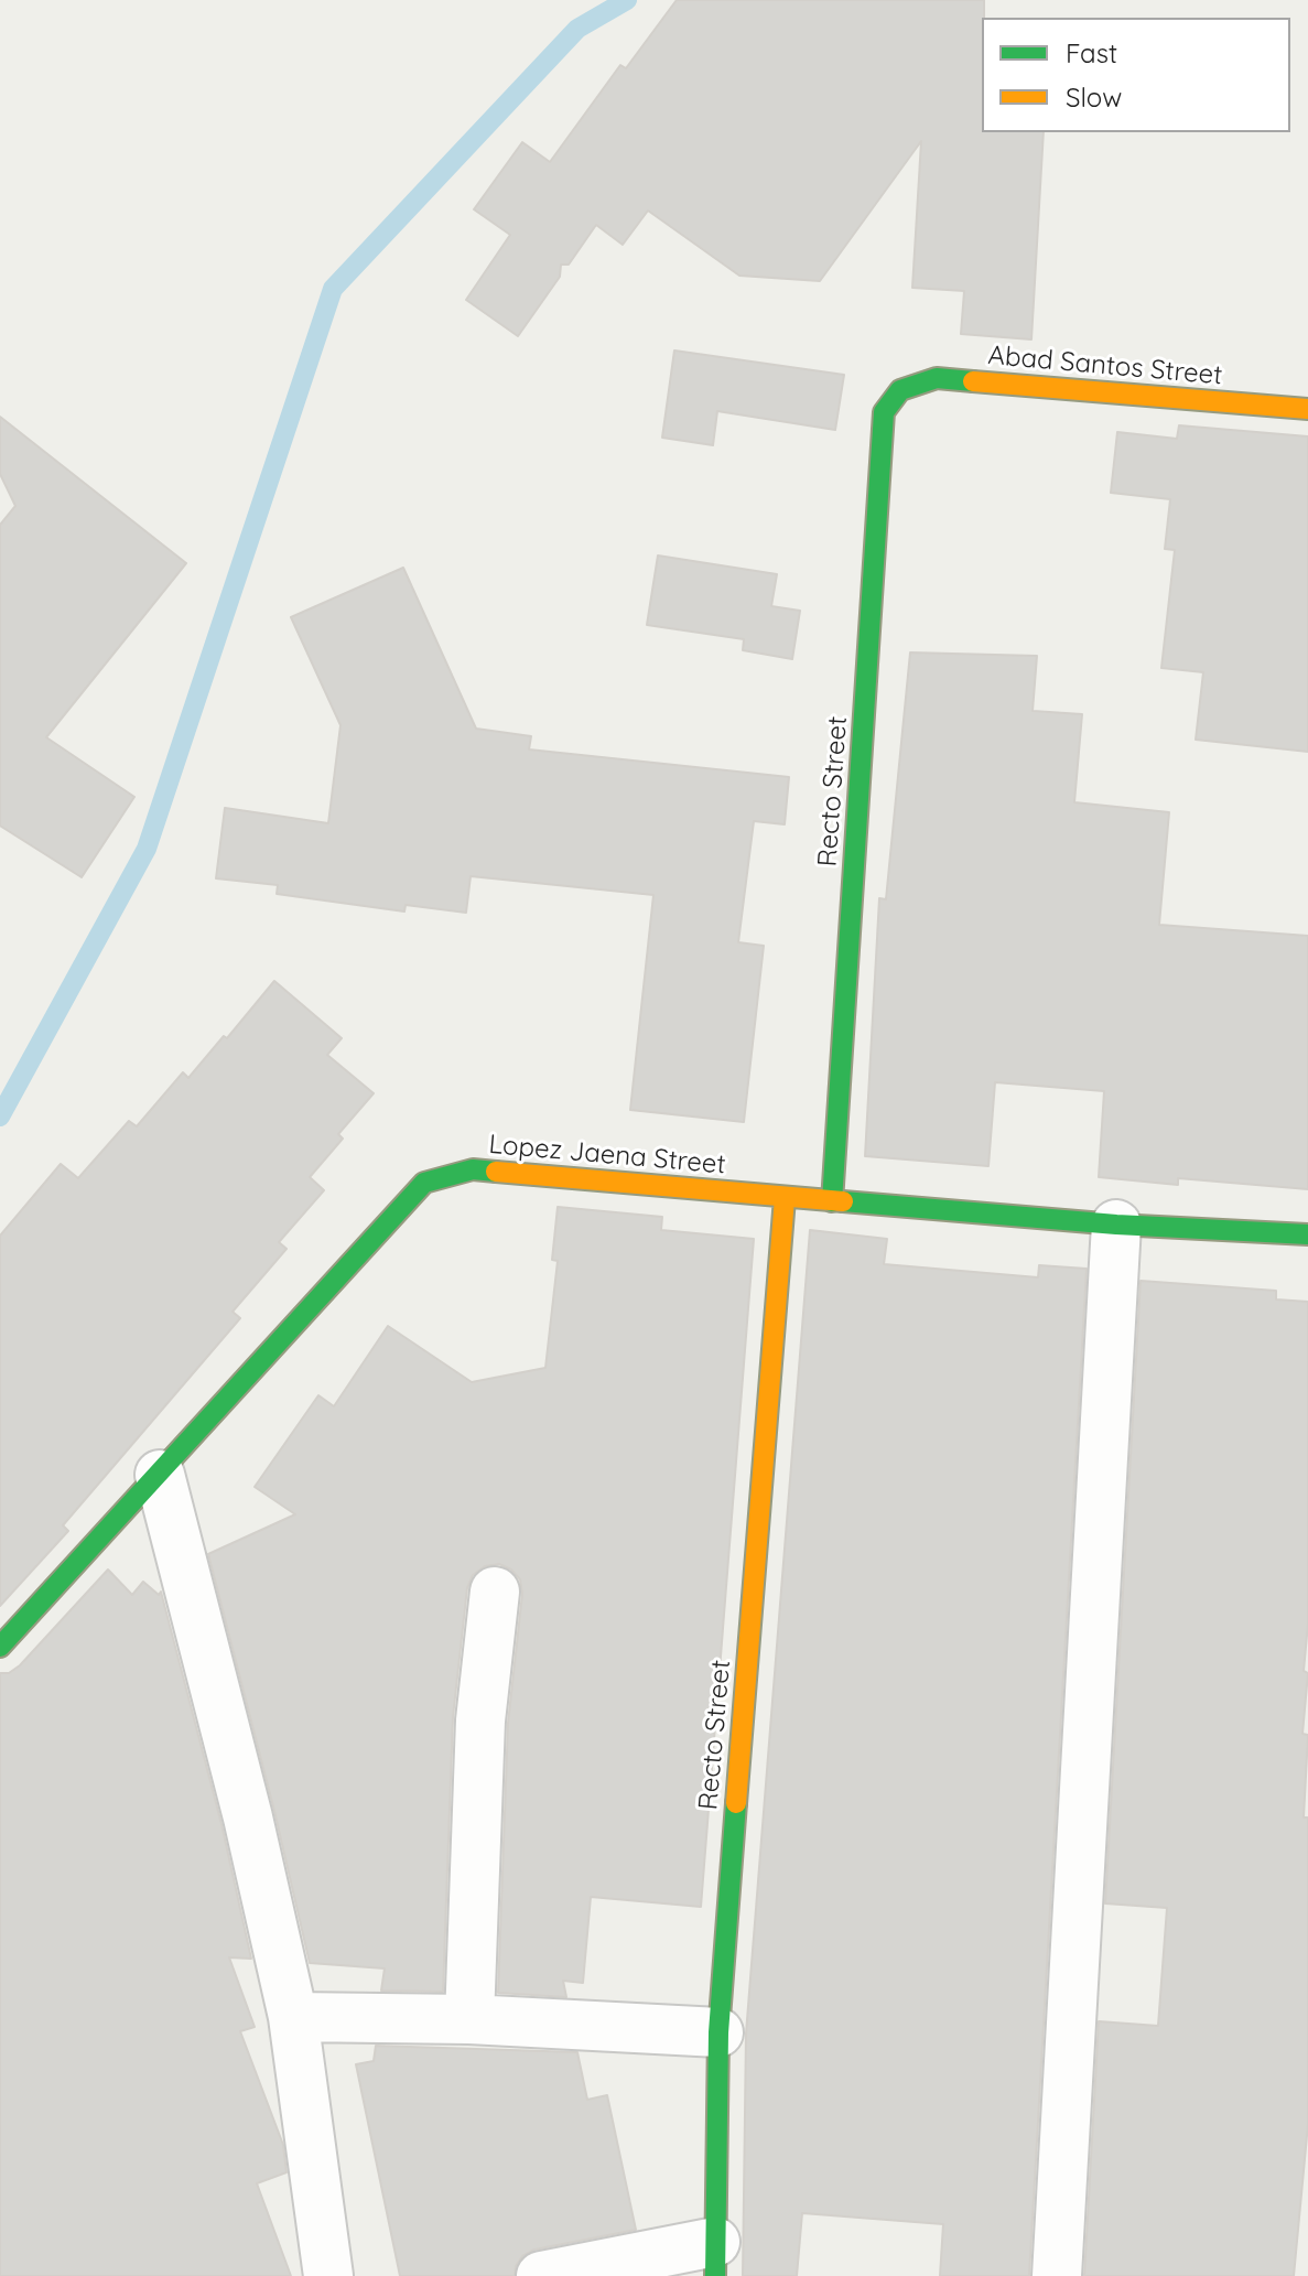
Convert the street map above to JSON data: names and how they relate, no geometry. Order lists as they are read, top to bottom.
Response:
{
  "streets": {
    "street": ["Abad Santos Street", "Recto Street", "Lopez Jaena Street"]
  },
  "crossings": [
    ["Abad Santos Street", "Recto Street"],
    ["Recto Street", "Lopez Jaena Street"]
  ],
  "legend": ["Fast", "Slow"]
}
